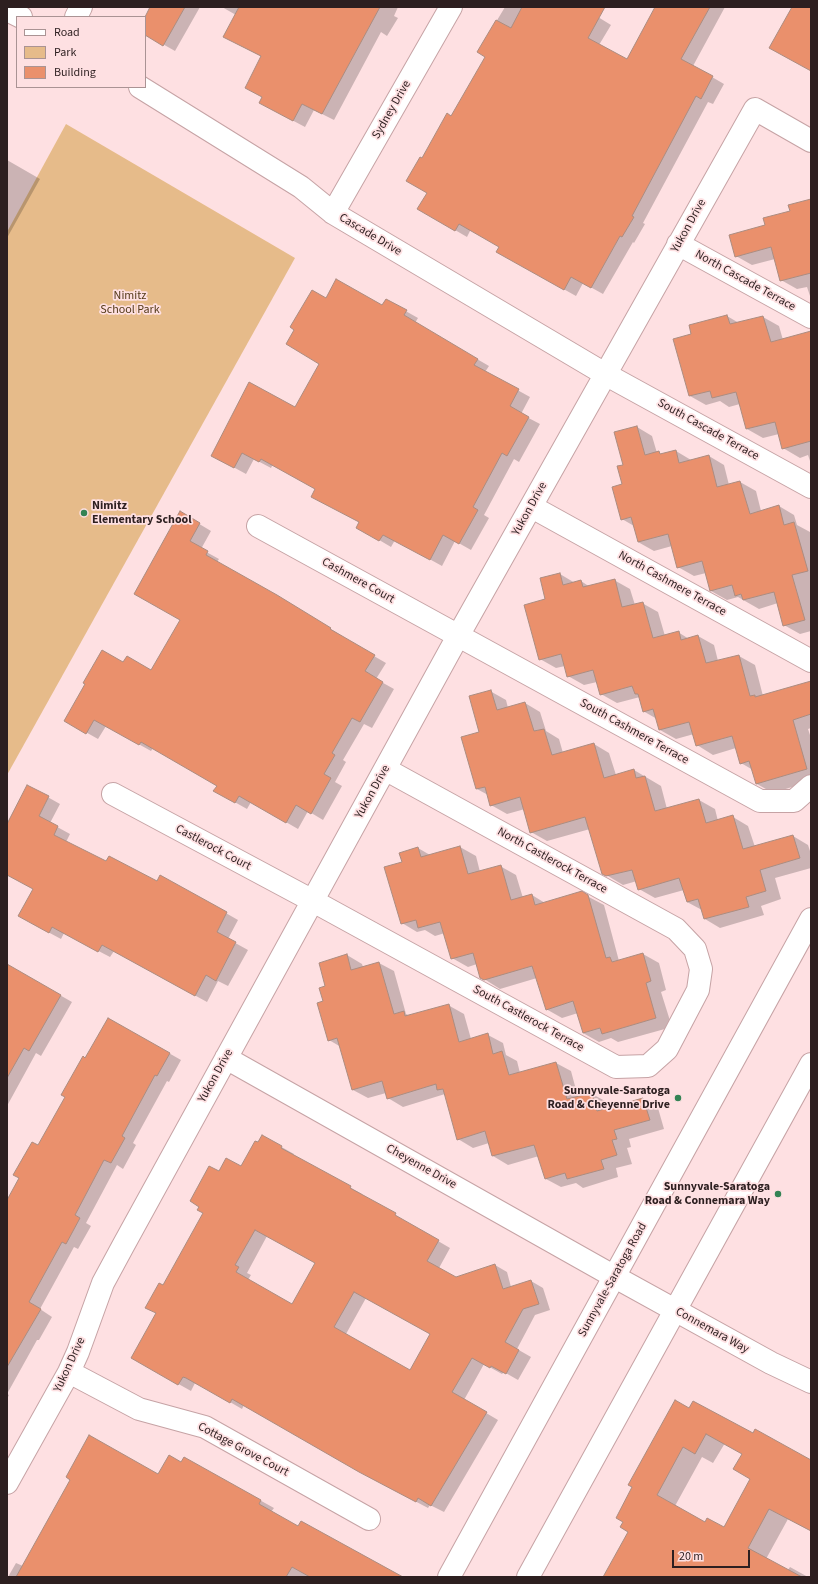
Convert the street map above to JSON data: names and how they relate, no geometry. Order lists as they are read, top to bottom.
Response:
{
  "streets": {
    "street": [
      "Sydney Drive",
      "Yukon Drive",
      "Cascade Drive",
      "North Cascade Terrace",
      "South Cascade Terrace",
      "Cashmere Court",
      "North Cashmere Terrace",
      "South Cashmere Terrace",
      "Castlerock Court",
      "North Castlerock Terrace",
      "South Castlerock Terrace",
      "Cheyenne Drive",
      "Sunnyvale-Saratoga Road",
      "Connemara Way",
      "Cottage Grove Court"
    ]
  },
  "crossings": [
    ["Sydney Drive", "Cascade Drive"],
    ["Yukon Drive", "Cascade Drive"],
    ["Yukon Drive", "North Cascade Terrace"],
    ["Yukon Drive", "South Cascade Terrace"],
    ["Yukon Drive", "Cashmere Court"],
    ["Yukon Drive", "North Cashmere Terrace"],
    ["Yukon Drive", "South Cashmere Terrace"],
    ["Yukon Drive", "Castlerock Court"],
    ["Yukon Drive", "North Castlerock Terrace"],
    ["Yukon Drive", "South Castlerock Terrace"],
    ["Yukon Drive", "Cheyenne Drive"],
    ["Yukon Drive", "Cottage Grove Court"],
    ["Cascade Drive", "South Cascade Terrace"],
    ["Cashmere Court", "South Cashmere Terrace"],
    ["Castlerock Court", "South Castlerock Terrace"],
    ["North Castlerock Terrace", "South Castlerock Terrace"],
    ["Cheyenne Drive", "Sunnyvale-Saratoga Road"],
    ["Cheyenne Drive", "Connemara Way"],
    ["Sunnyvale-Saratoga Road", "Connemara Way"]
  ],
  "parks": ["Nimitz School Park"],
  "places": ["Nimitz Elementary School", "Sunnyvale-Saratoga Road & Cheyenne Drive", "Sunnyvale-Saratoga Road & Connemara Way"],
  "legend": ["Road", "Park", "Building"],
  "scale_bar": "20 m"
}
